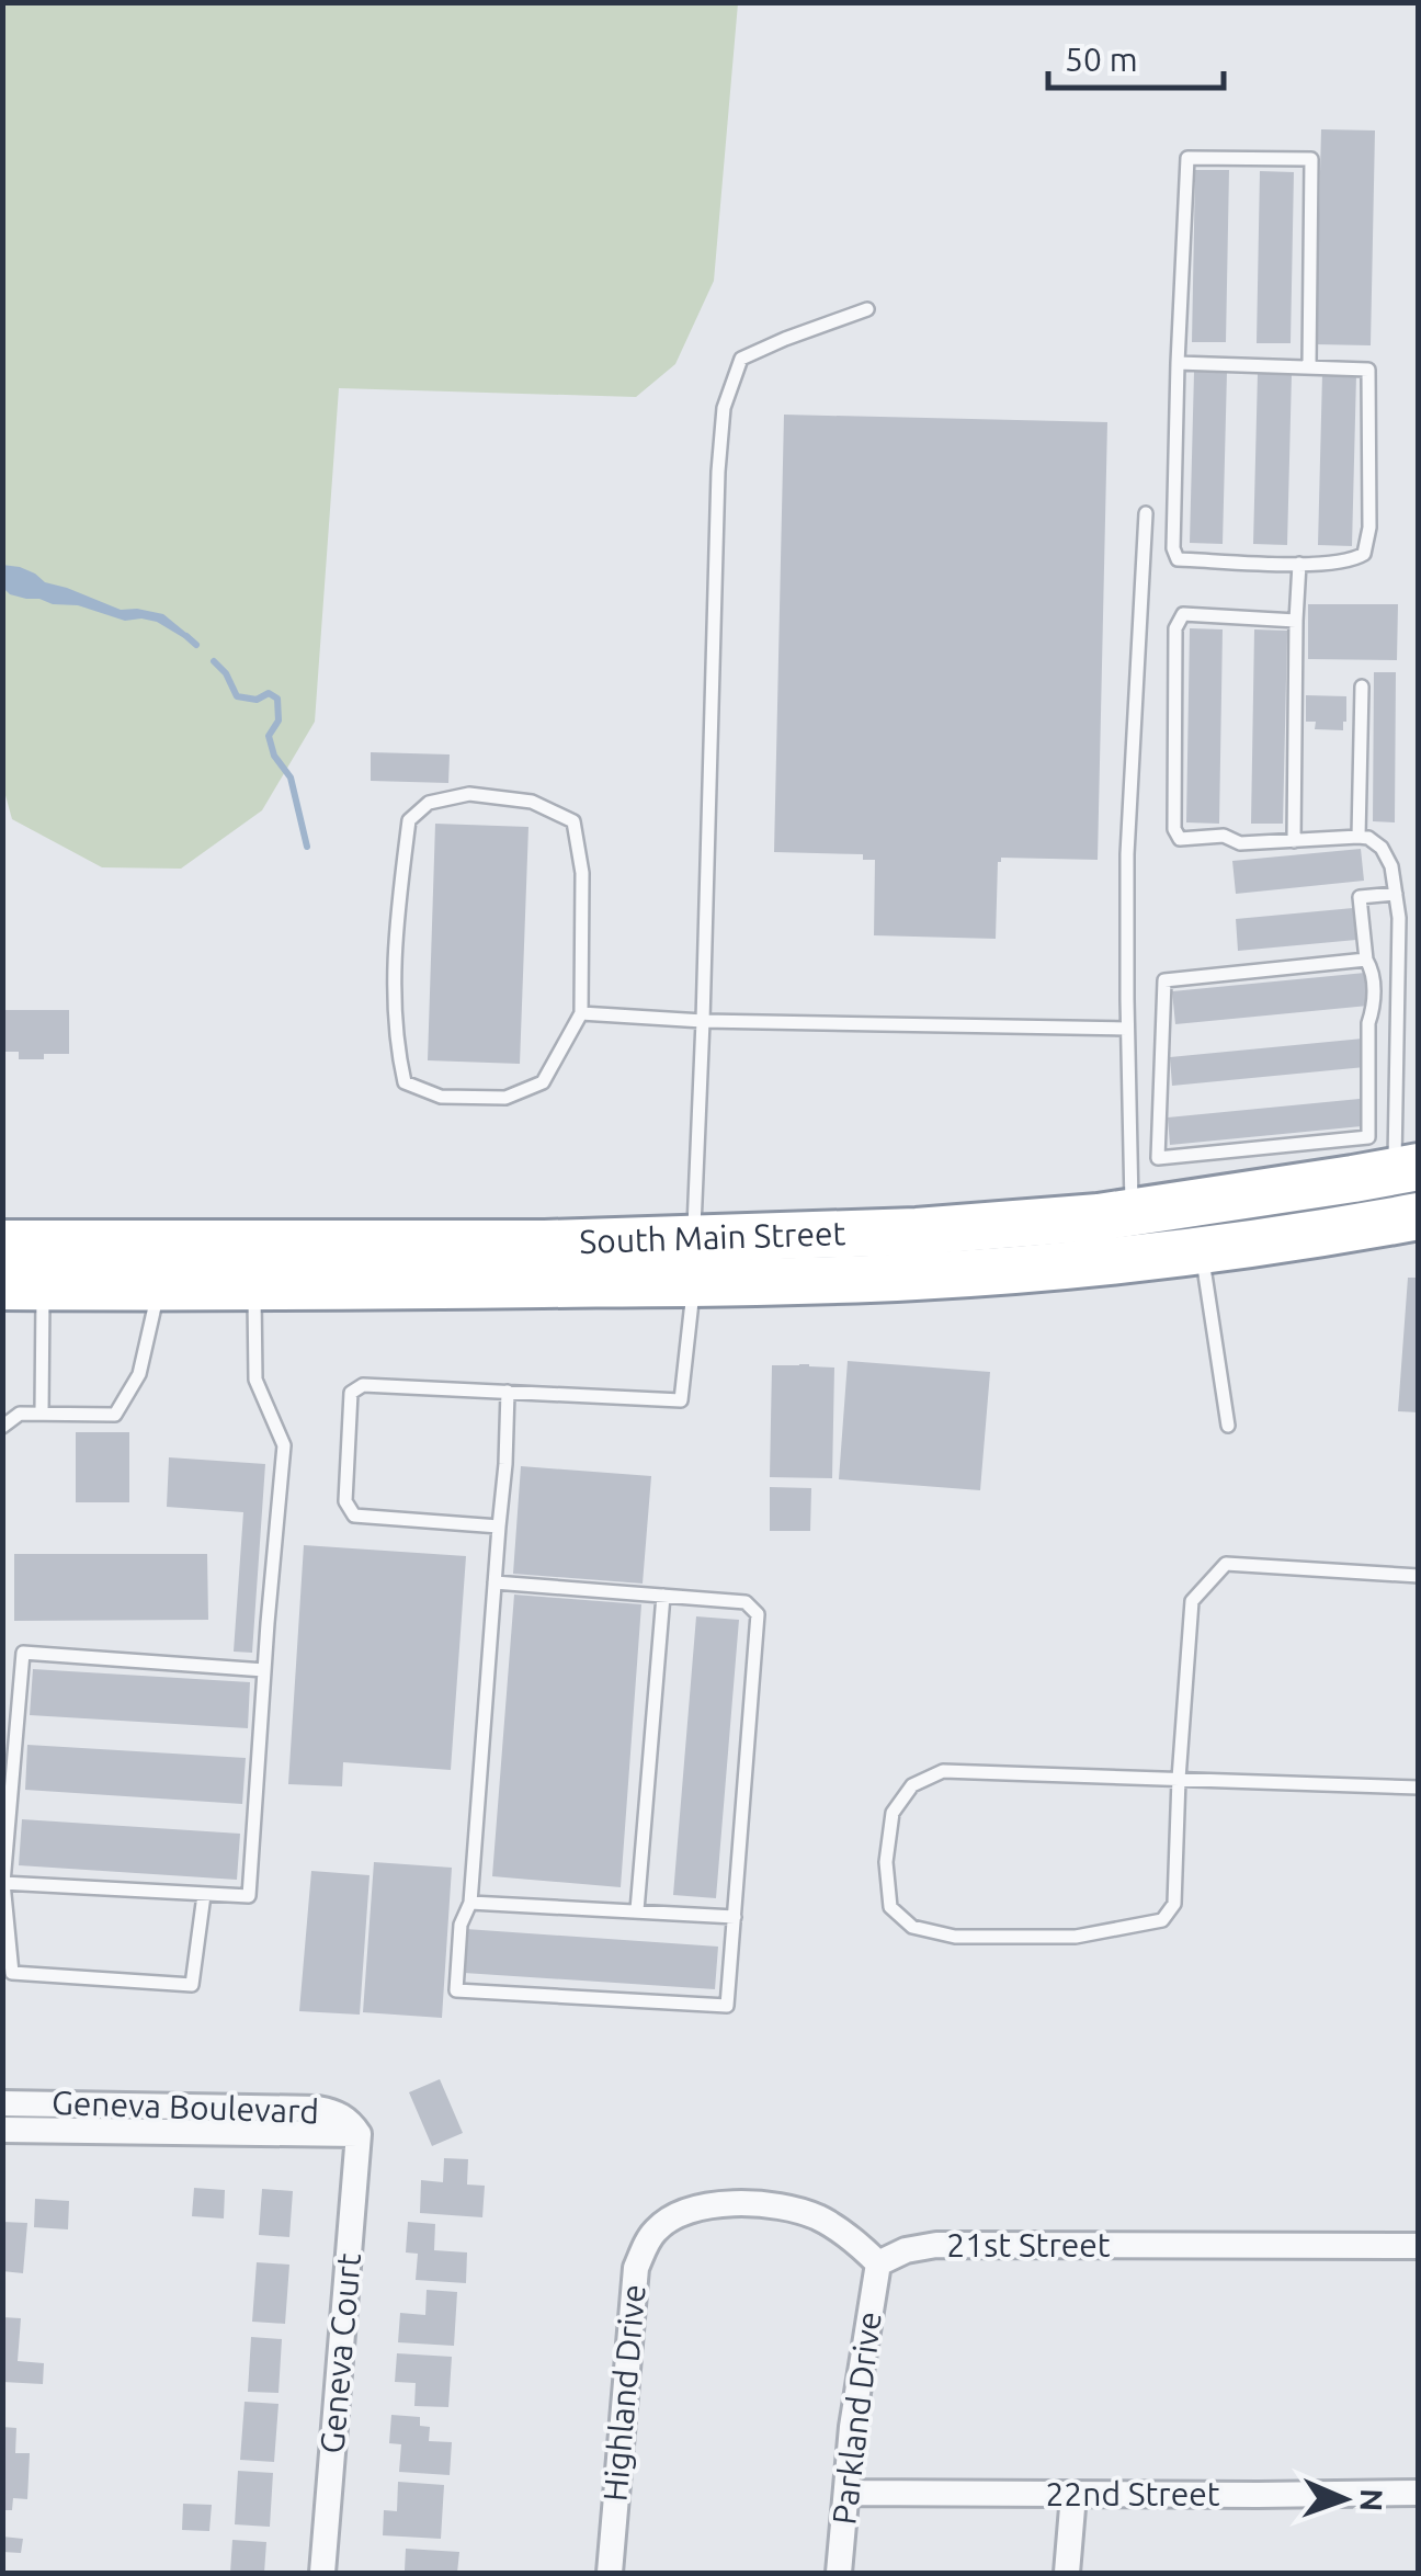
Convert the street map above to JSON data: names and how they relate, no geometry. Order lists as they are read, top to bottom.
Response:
{
  "streets": {
    "highway": ["South Main Street"],
    "street": [
      "Geneva Boulevard",
      "21st Street",
      "Geneva Court",
      "Highland Drive",
      "Parkland Drive",
      "22nd Street"
    ]
  },
  "crossings": [
    ["Geneva Boulevard", "Geneva Court"],
    ["21st Street", "Highland Drive"],
    ["21st Street", "Parkland Drive"],
    ["Highland Drive", "Parkland Drive"],
    ["Parkland Drive", "22nd Street"]
  ],
  "scale_bar": "50 m",
  "north": "right"
}
